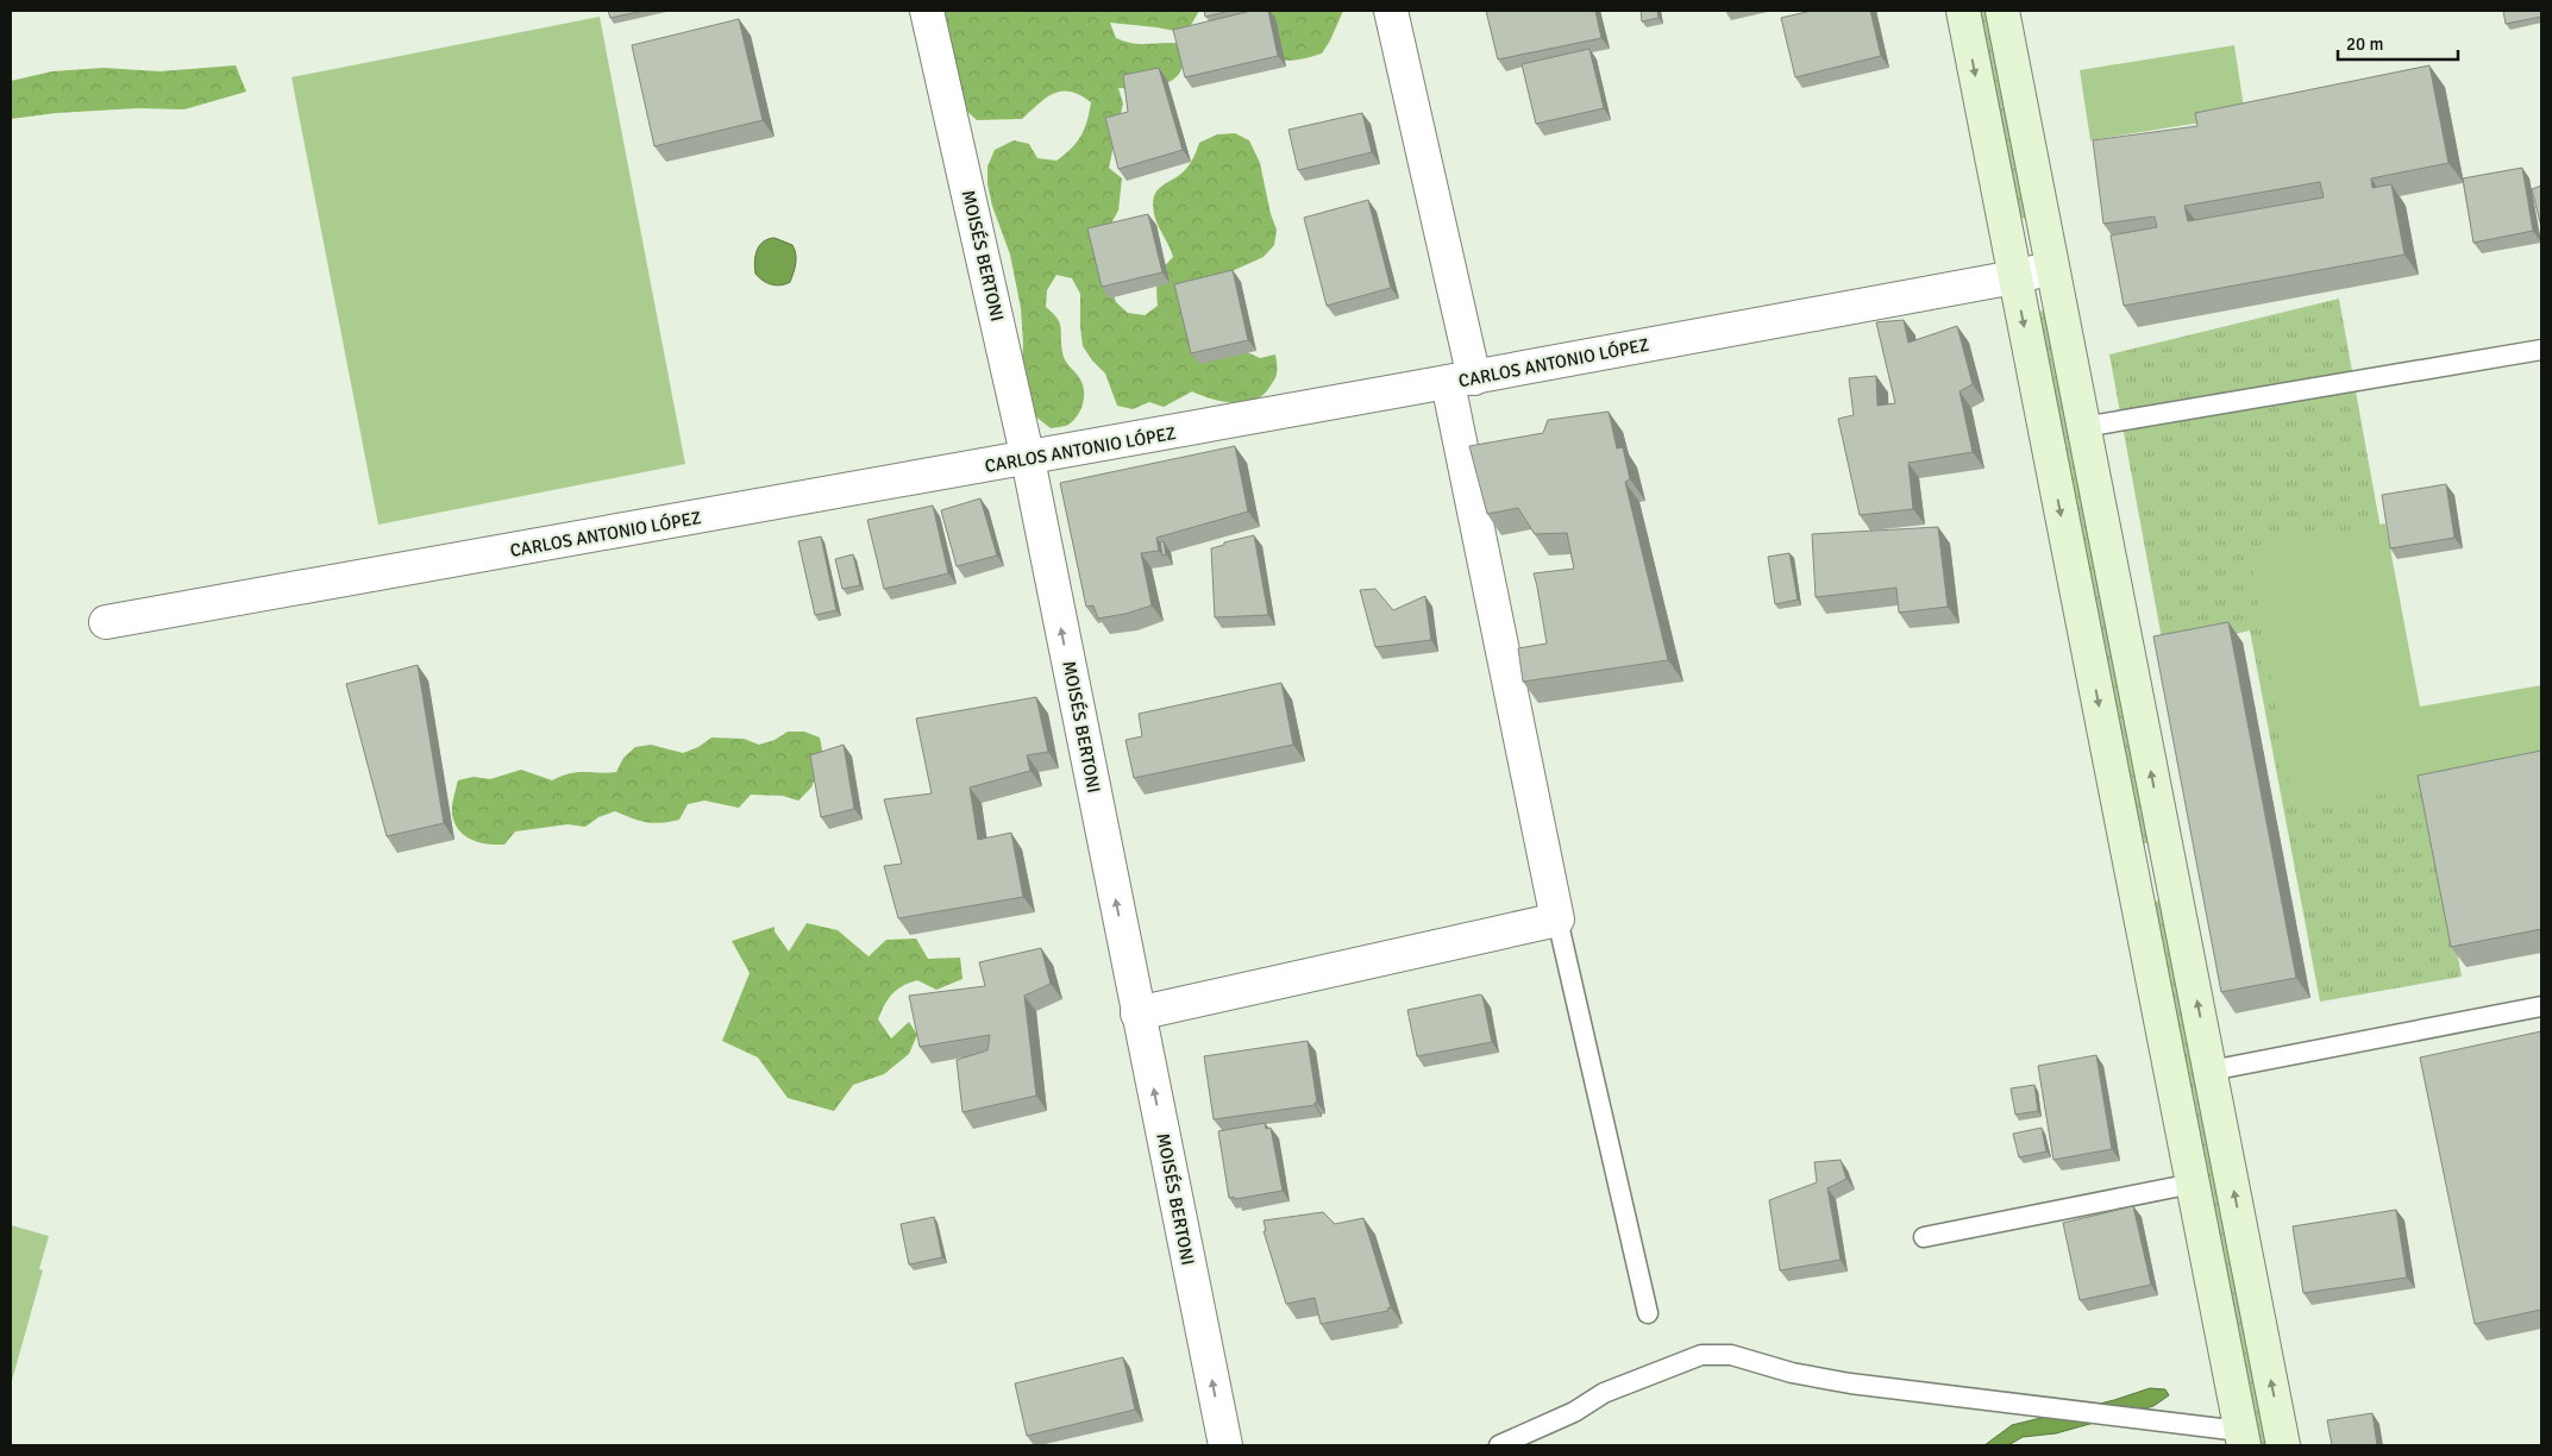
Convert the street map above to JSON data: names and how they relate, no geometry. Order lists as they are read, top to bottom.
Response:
{
  "streets": {
    "street": ["MOISÉS BERTONI", "CARLOS ANTONIO LÓPEZ"]
  },
  "crossings": [
    ["MOISÉS BERTONI", "CARLOS ANTONIO LÓPEZ"]
  ],
  "one_way": ["MOISÉS BERTONI"],
  "scale_bar": "20 m"
}
